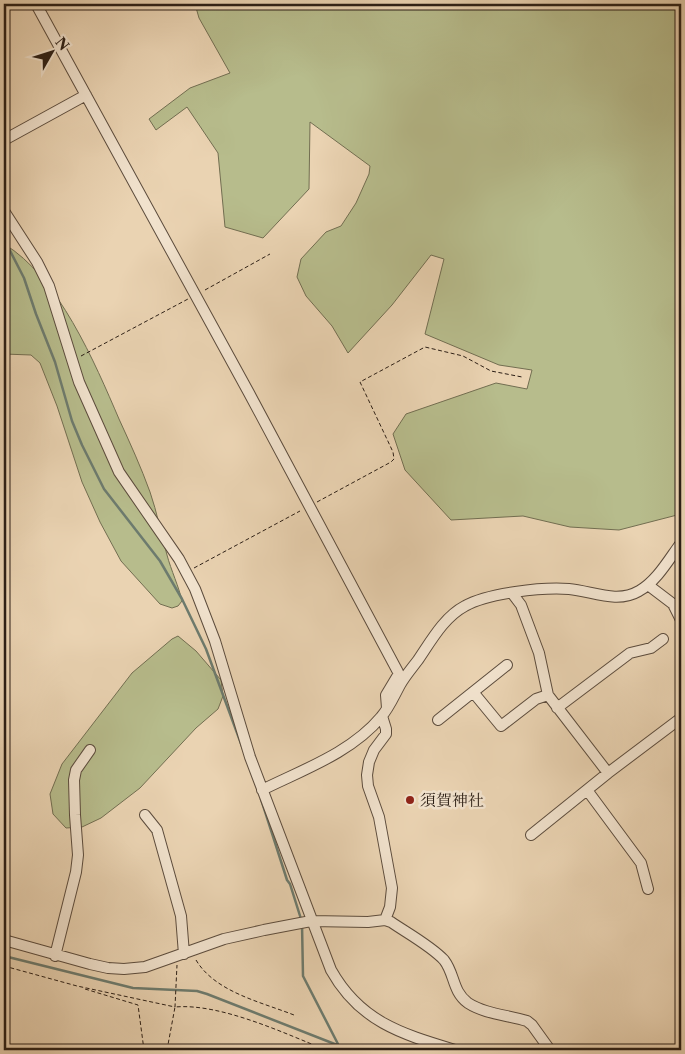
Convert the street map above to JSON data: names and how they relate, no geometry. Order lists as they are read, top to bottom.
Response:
{
  "places": ["須賀神社"],
  "north": "top right"
}
